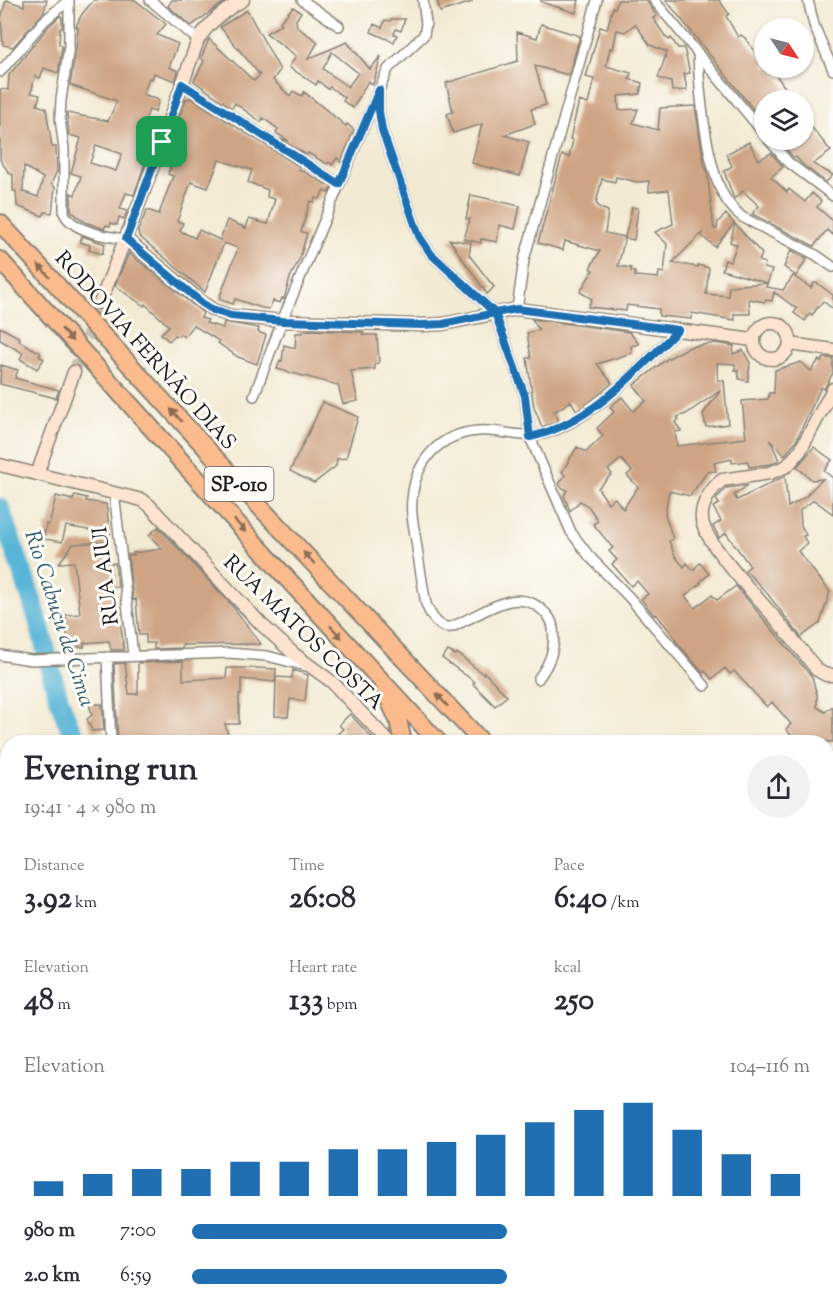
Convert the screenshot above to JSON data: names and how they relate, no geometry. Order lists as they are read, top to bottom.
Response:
{
  "streets": {
    "highway": ["RODOVIA FERNÃO DIAS", "SP-010"],
    "street": ["RUA AIUI", "RUA MATOS COSTA"]
  },
  "crossings": [
    ["RUA AIUI", "RUA MATOS COSTA"]
  ],
  "water": ["Rio Cabuçu de Cima"],
  "north": "bottom right",
  "page": {
    "heading": ["Evening run", "19:41 · 4 × 980 m"],
    "stats": [
      ["Distance", "3.92 km"],
      ["Time", "26:08"],
      ["Pace", "6:40 /km"],
      ["Elevation", "48 m"],
      ["Heart rate", "133 bpm"],
      ["kcal", "250"]
    ],
    "chart": ["Elevation", "104–116 m"],
    "list": [
      {
        "name": "980 m",
        "note": "7:00"
      },
      {
        "name": "2.0 km",
        "note": "6:59"
      }
    ]
  }
}
